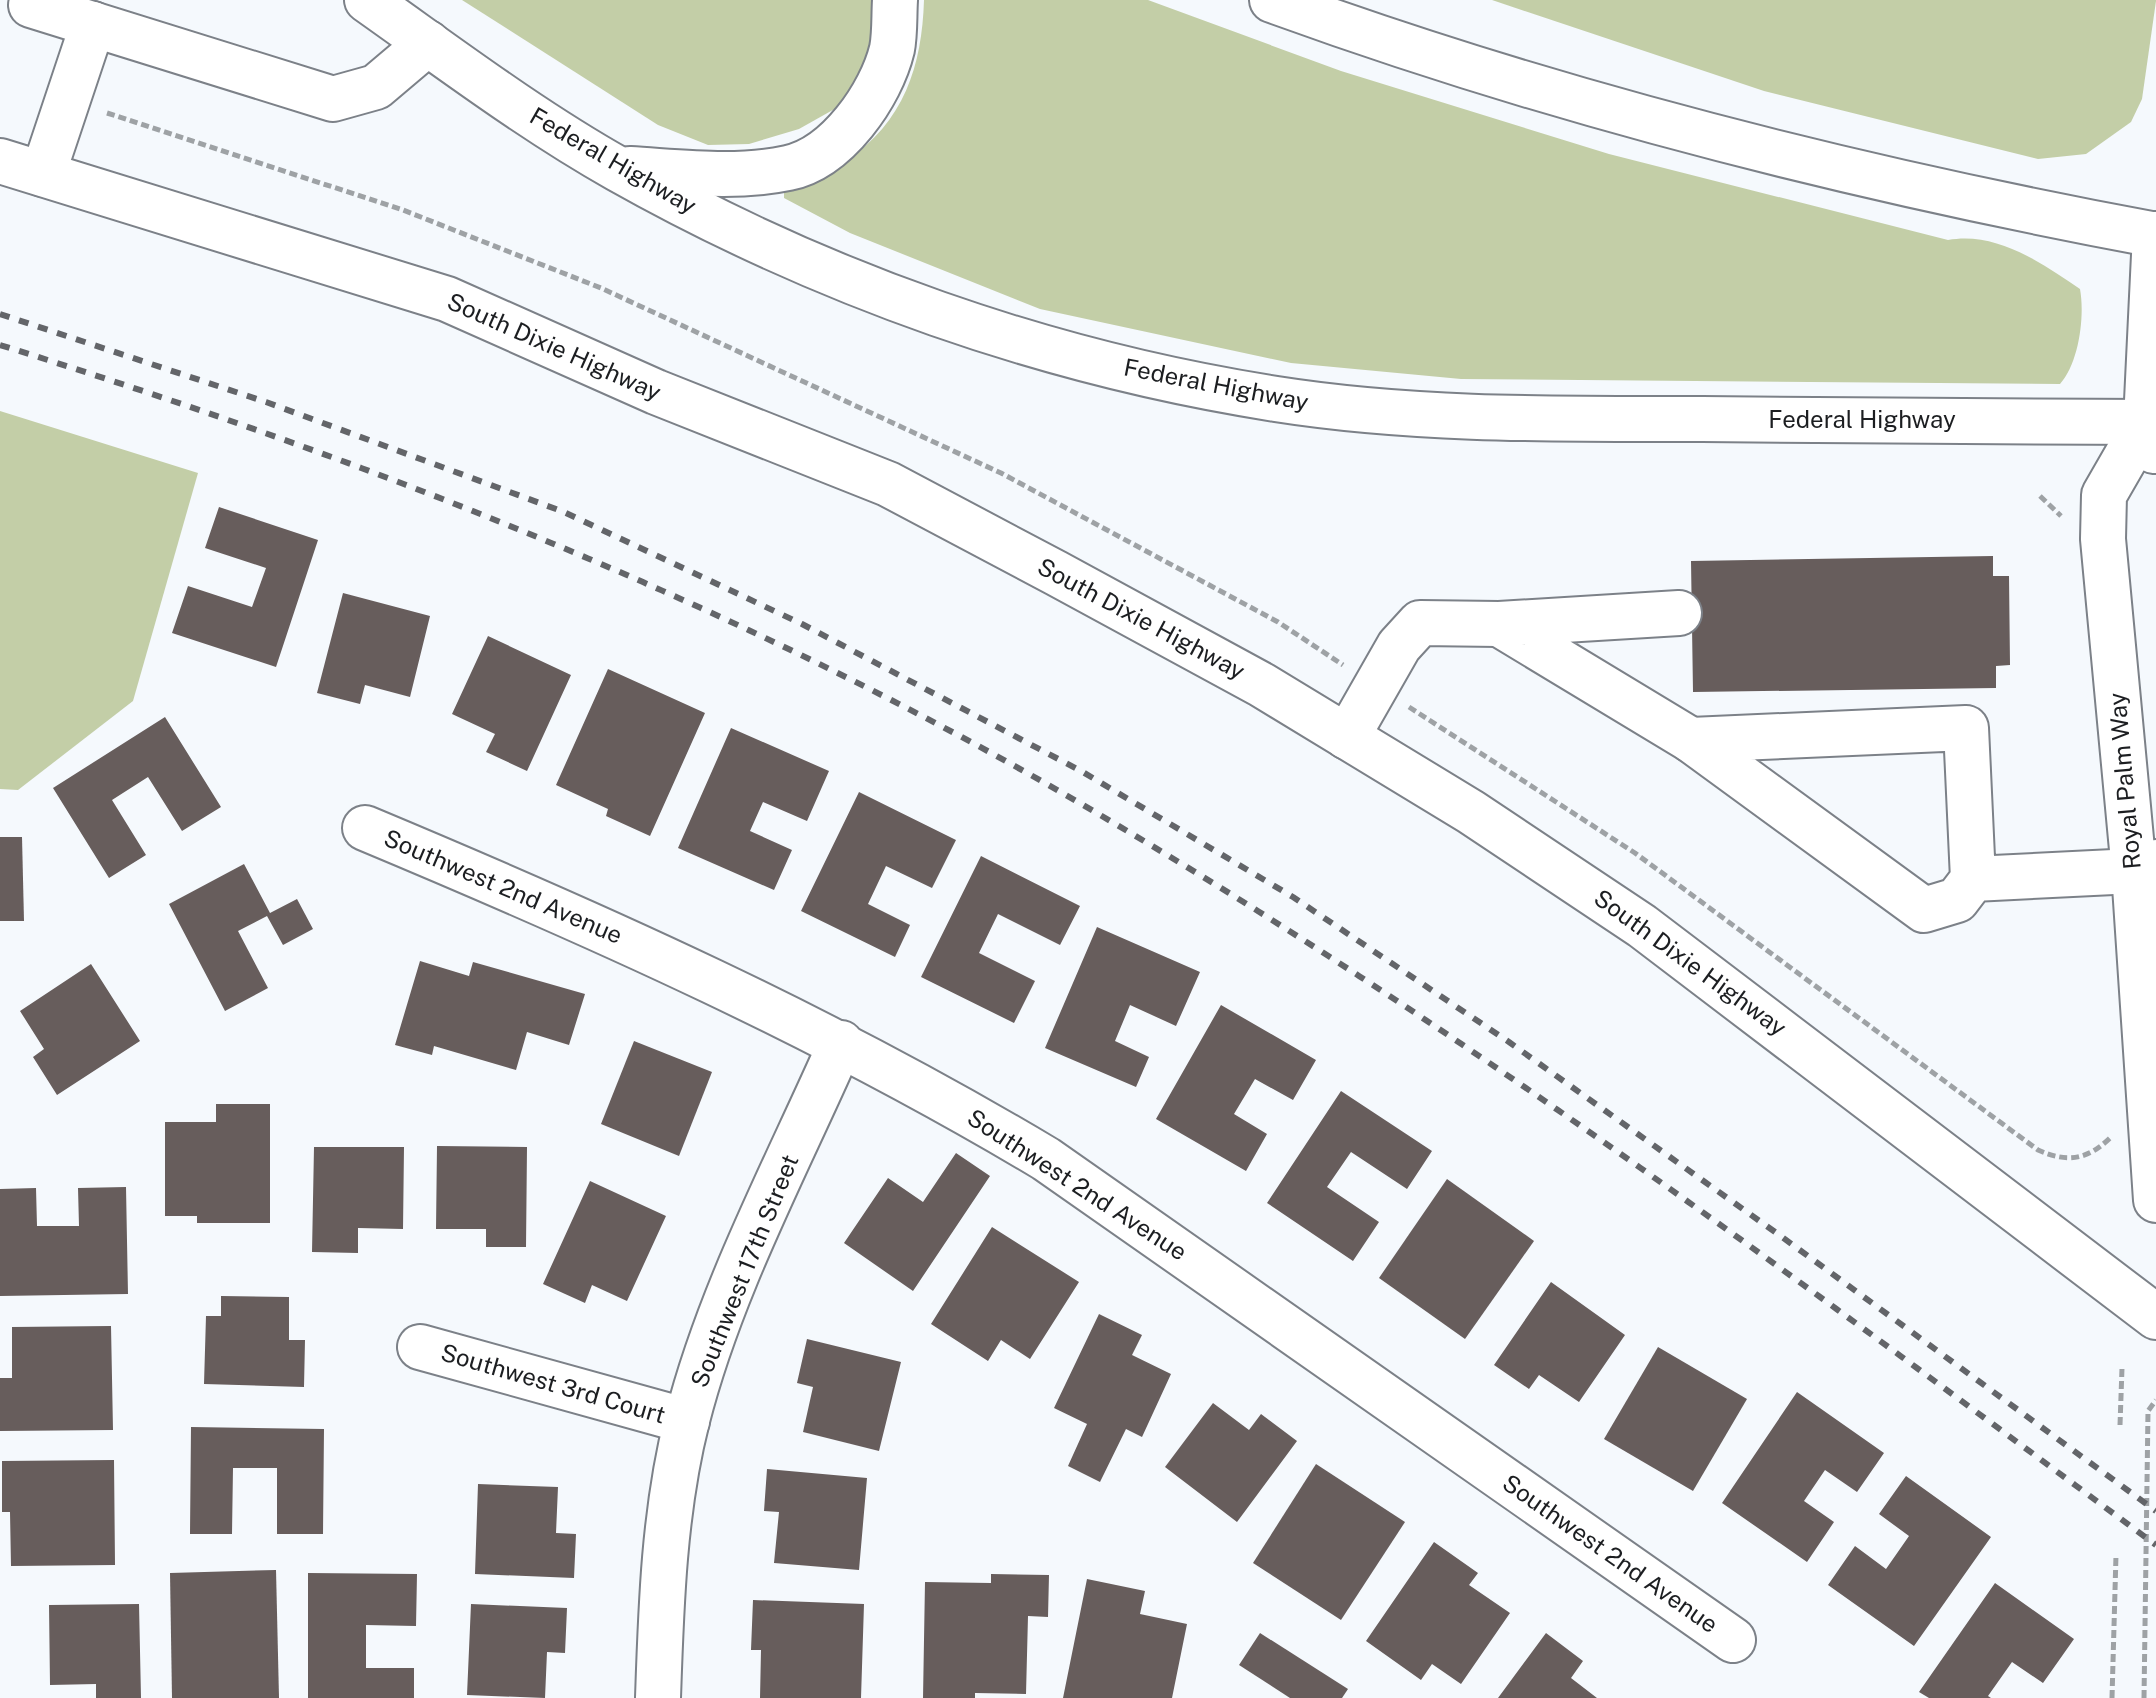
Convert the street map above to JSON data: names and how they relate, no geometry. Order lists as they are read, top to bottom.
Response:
{
  "streets": {
    "main road": [
      "Federal Highway",
      "South Dixie Highway",
      "Royal Palm Way",
      "Southwest 2nd Avenue",
      "Southwest 17th Street",
      "Southwest 3rd Court"
    ]
  },
  "crossings": [
    ["Federal Highway", "Royal Palm Way"],
    ["Southwest 2nd Avenue", "Southwest 17th Street"],
    ["Southwest 17th Street", "Southwest 3rd Court"]
  ]
}
